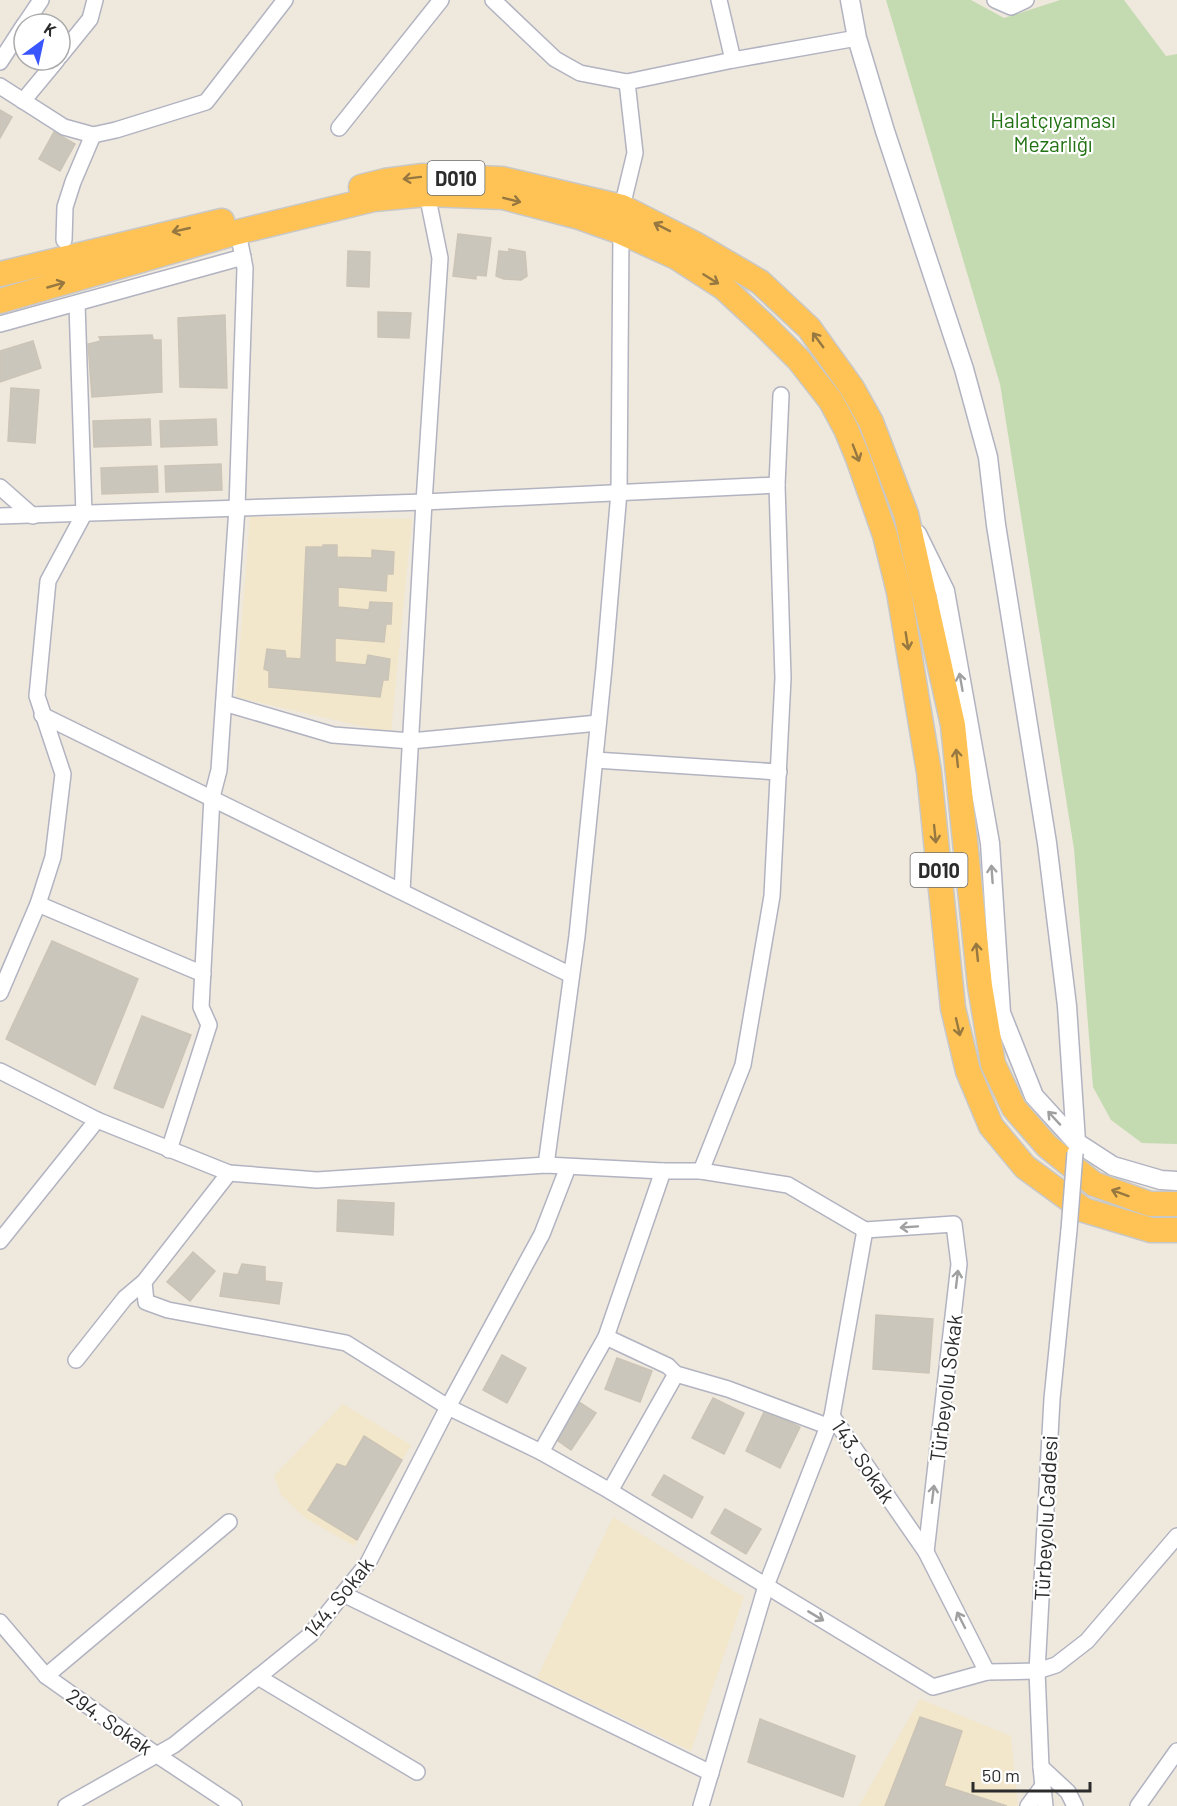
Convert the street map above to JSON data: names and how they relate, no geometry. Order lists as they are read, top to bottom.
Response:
{
  "streets": {
    "highway": ["D010"],
    "street": [
      "Türbeyolu Sokak",
      "143. Sokak",
      "Türbeyolu Caddesi",
      "144. Sokak",
      "294. Sokak"
    ]
  },
  "crossings": [
    ["Türbeyolu Sokak", "143. Sokak"],
    ["144. Sokak", "294. Sokak"]
  ],
  "parks": ["Halatçıyaması Mezarlığı"],
  "scale_bar": "50 m",
  "north": "top right"
}
